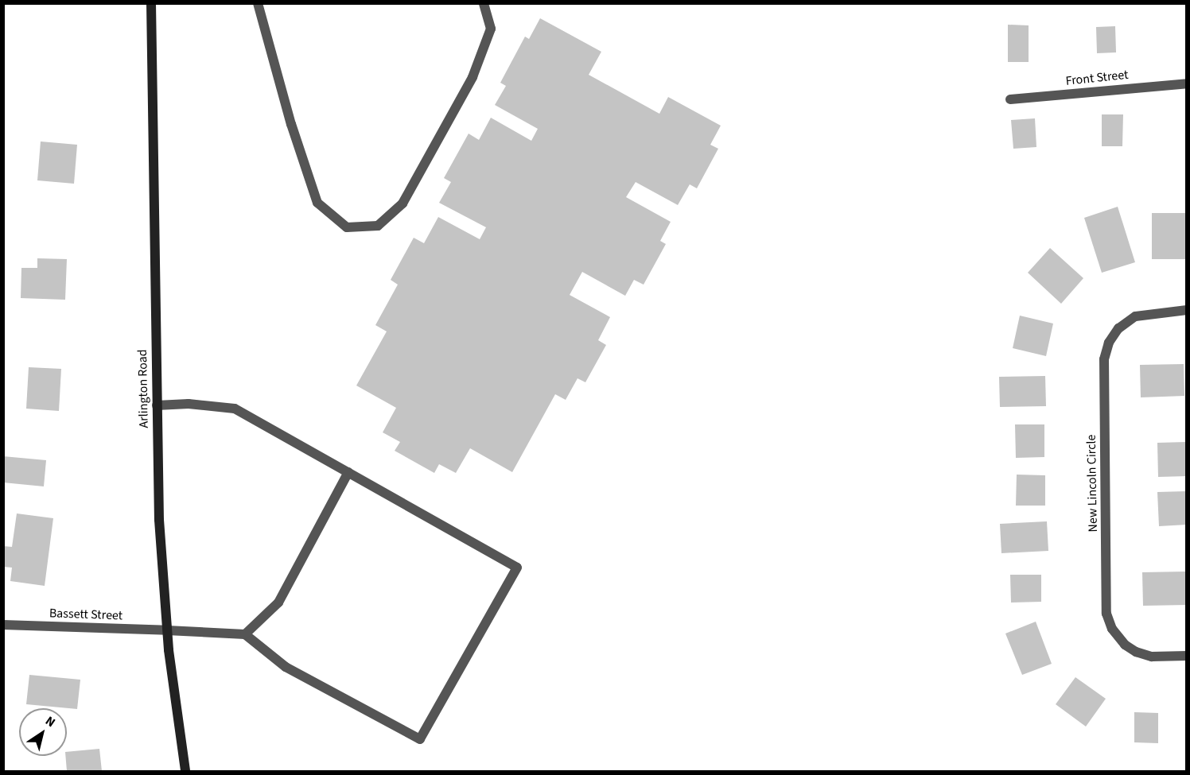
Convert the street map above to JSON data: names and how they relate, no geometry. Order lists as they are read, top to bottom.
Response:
{
  "streets": {
    "main road": ["Arlington Road"],
    "street": ["Front Street", "New Lincoln Circle", "Bassett Street"]
  },
  "crossings": [
    ["Arlington Road", "Bassett Street"]
  ],
  "north": "top right"
}
